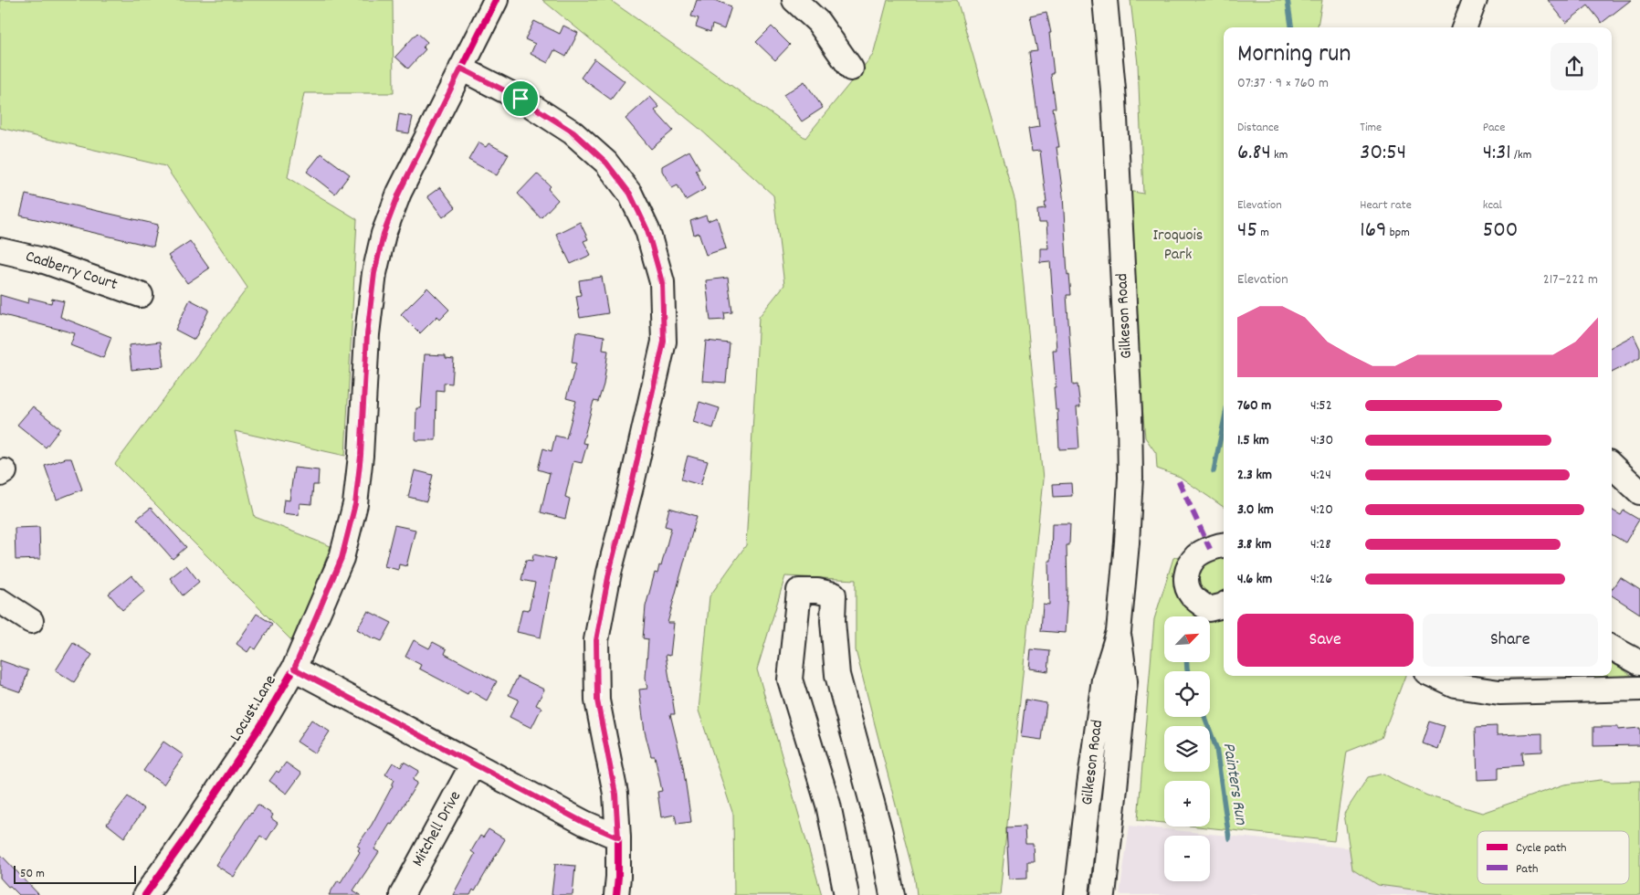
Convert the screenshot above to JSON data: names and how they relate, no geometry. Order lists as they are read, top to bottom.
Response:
{
  "streets": {
    "street": [
      "Cadberry Court",
      "Gilkeson Road",
      "Locust Lane",
      "Mitchell Drive"
    ]
  },
  "water": ["Painters Run"],
  "parks": ["Iroquois Park"],
  "legend": ["Cycle path", "Path"],
  "scale_bar": "50 m",
  "north": "top right",
  "page": {
    "heading": ["Morning run", "07:37 · 9 × 760 m"],
    "stats": [
      ["Distance", "6.84 km"],
      ["Time", "30:54"],
      ["Pace", "4:31 /km"],
      ["Elevation", "45 m"],
      ["Heart rate", "169 bpm"],
      ["kcal", "500"]
    ],
    "chart": ["Elevation", "217–222 m"],
    "list": [
      {
        "name": "760 m",
        "note": "4:52"
      },
      {
        "name": "1.5 km",
        "note": "4:30"
      },
      {
        "name": "2.3 km",
        "note": "4:24"
      },
      {
        "name": "3.0 km",
        "note": "4:20"
      },
      {
        "name": "3.8 km",
        "note": "4:28"
      },
      {
        "name": "4.6 km",
        "note": "4:26"
      }
    ],
    "buttons": ["Save", "Share"],
    "map_buttons": ["+", "−"],
    "scale": "50 m"
  }
}
